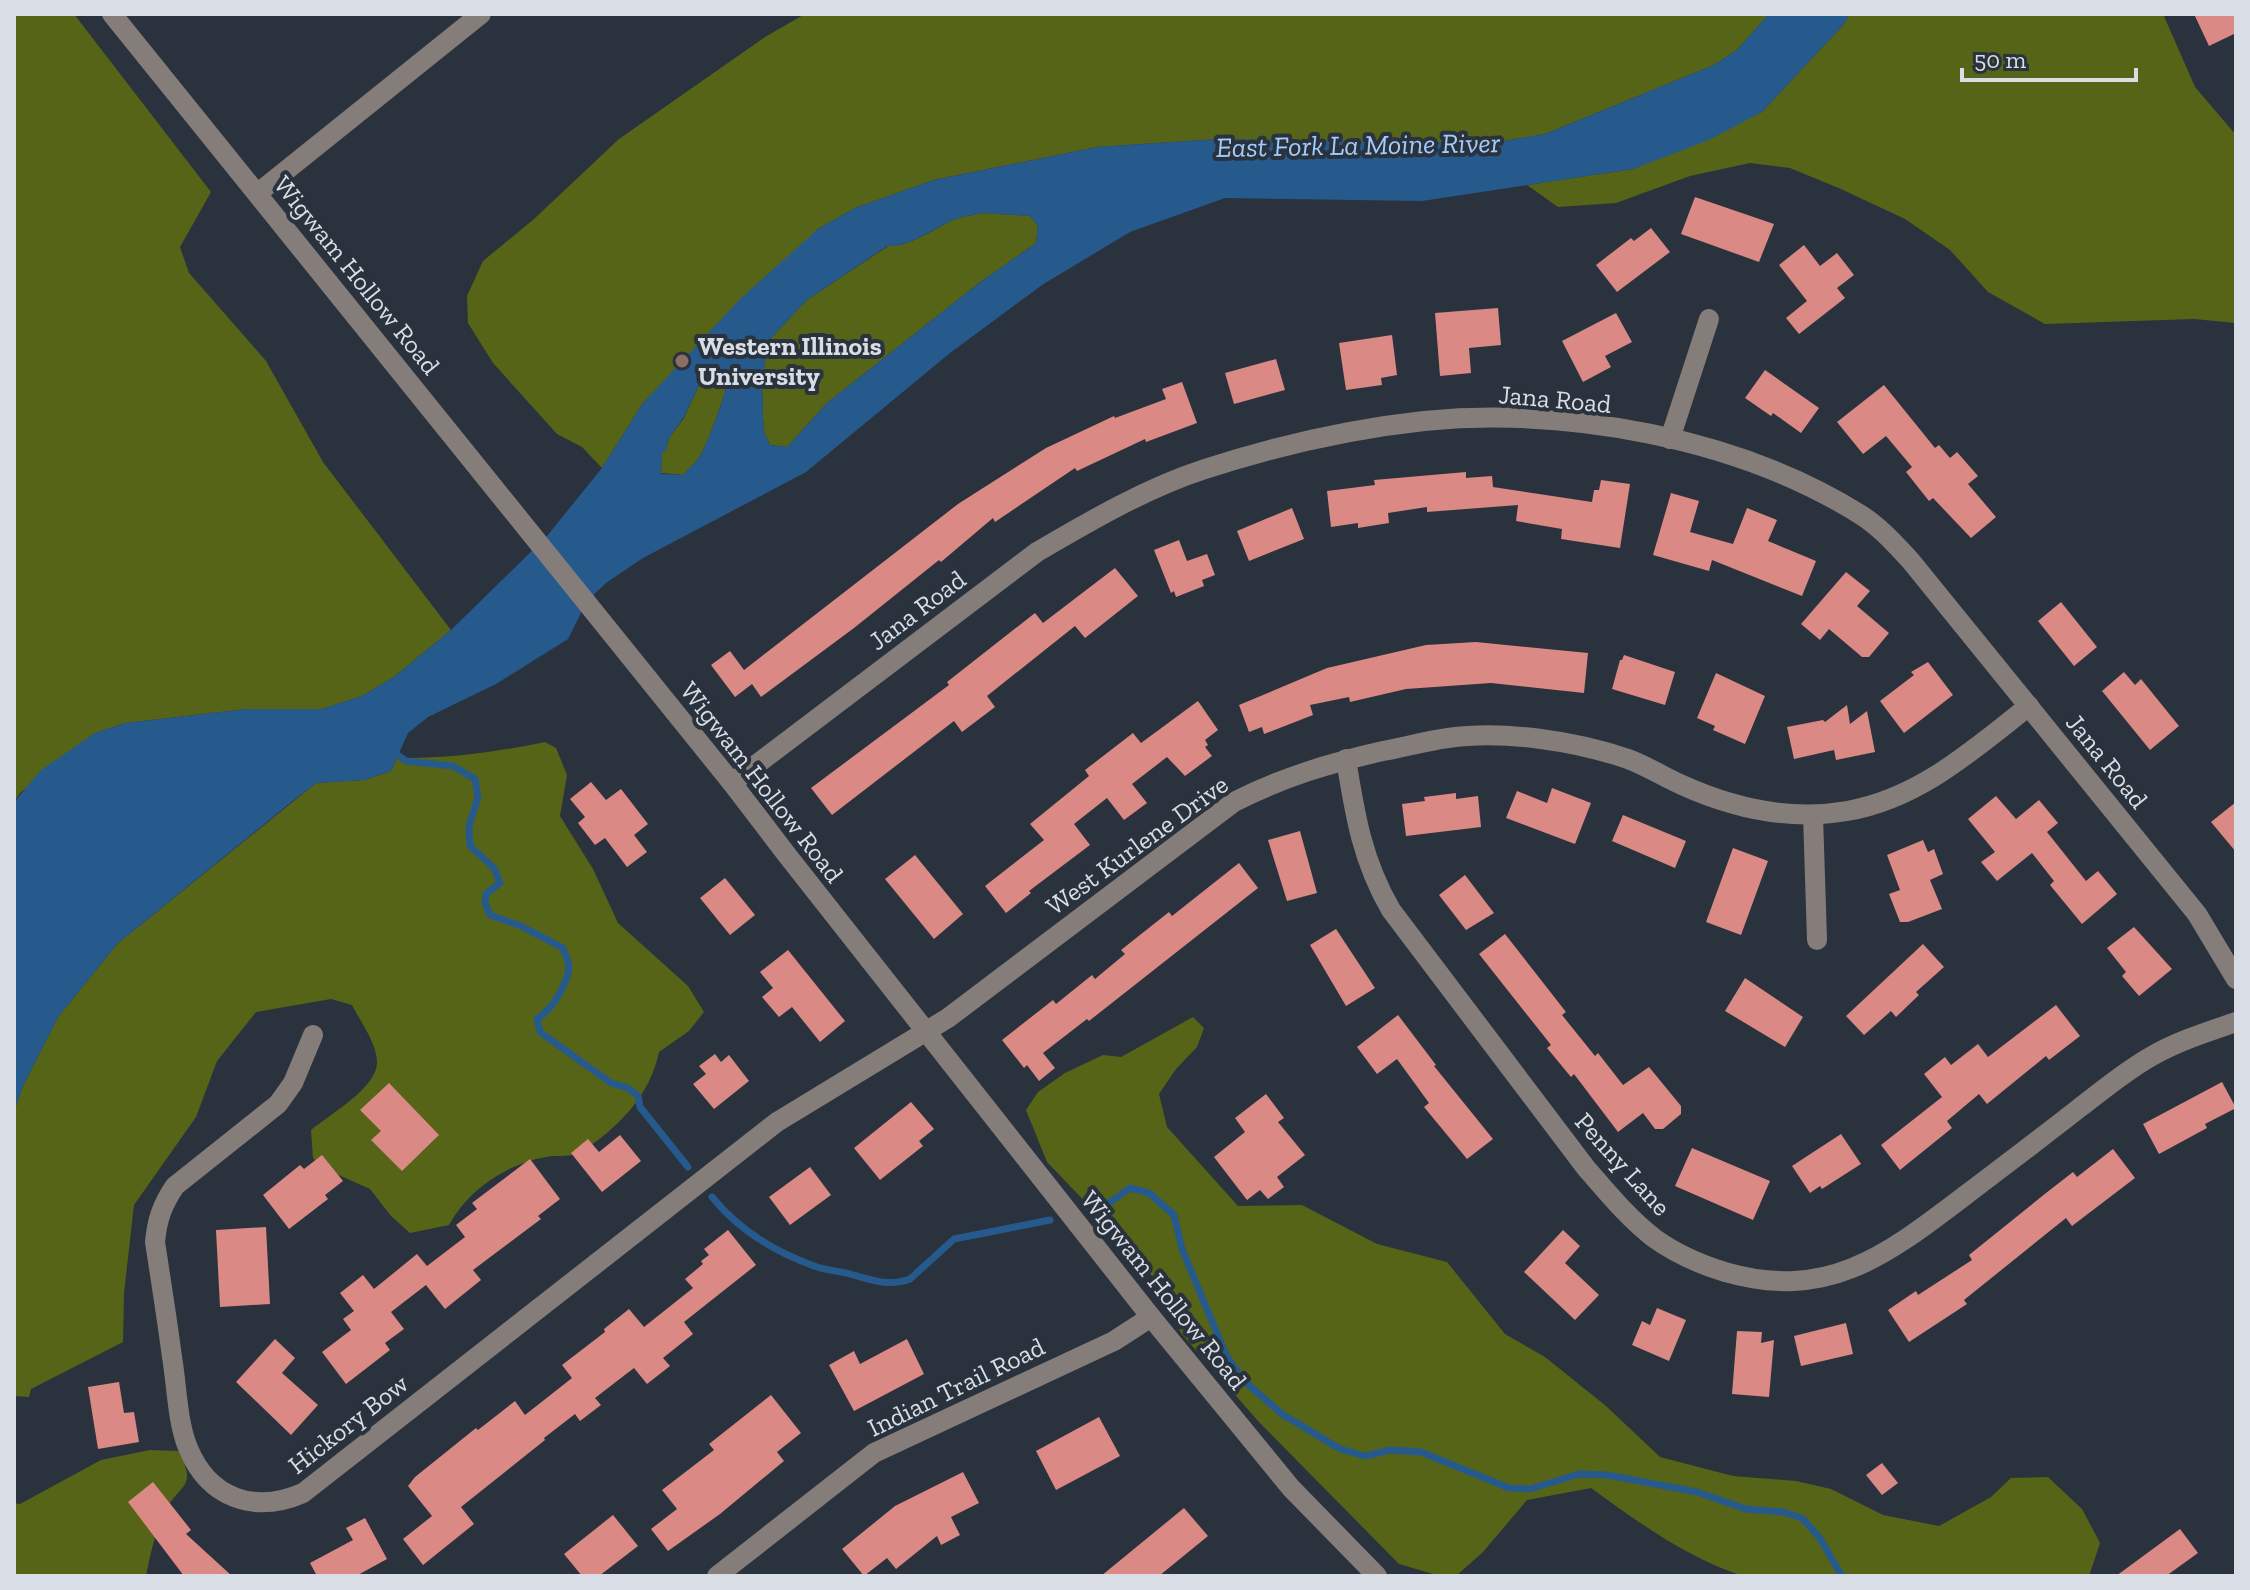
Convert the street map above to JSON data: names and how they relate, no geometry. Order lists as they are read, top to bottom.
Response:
{
  "streets": {
    "street": [
      "Wigwam Hollow Road",
      "Jana Road",
      "West Kurlene Drive",
      "Penny Lane",
      "Indian Trail Road",
      "Hickory Bow"
    ]
  },
  "crossings": [
    ["Wigwam Hollow Road", "Jana Road"],
    ["Wigwam Hollow Road", "West Kurlene Drive"],
    ["Wigwam Hollow Road", "Indian Trail Road"],
    ["Wigwam Hollow Road", "Hickory Bow"],
    ["Jana Road", "West Kurlene Drive"],
    ["West Kurlene Drive", "Penny Lane"],
    ["West Kurlene Drive", "Hickory Bow"]
  ],
  "water": ["East Fork La Moine River"],
  "places": ["Western Illinois University"],
  "scale_bar": "50 m"
}
